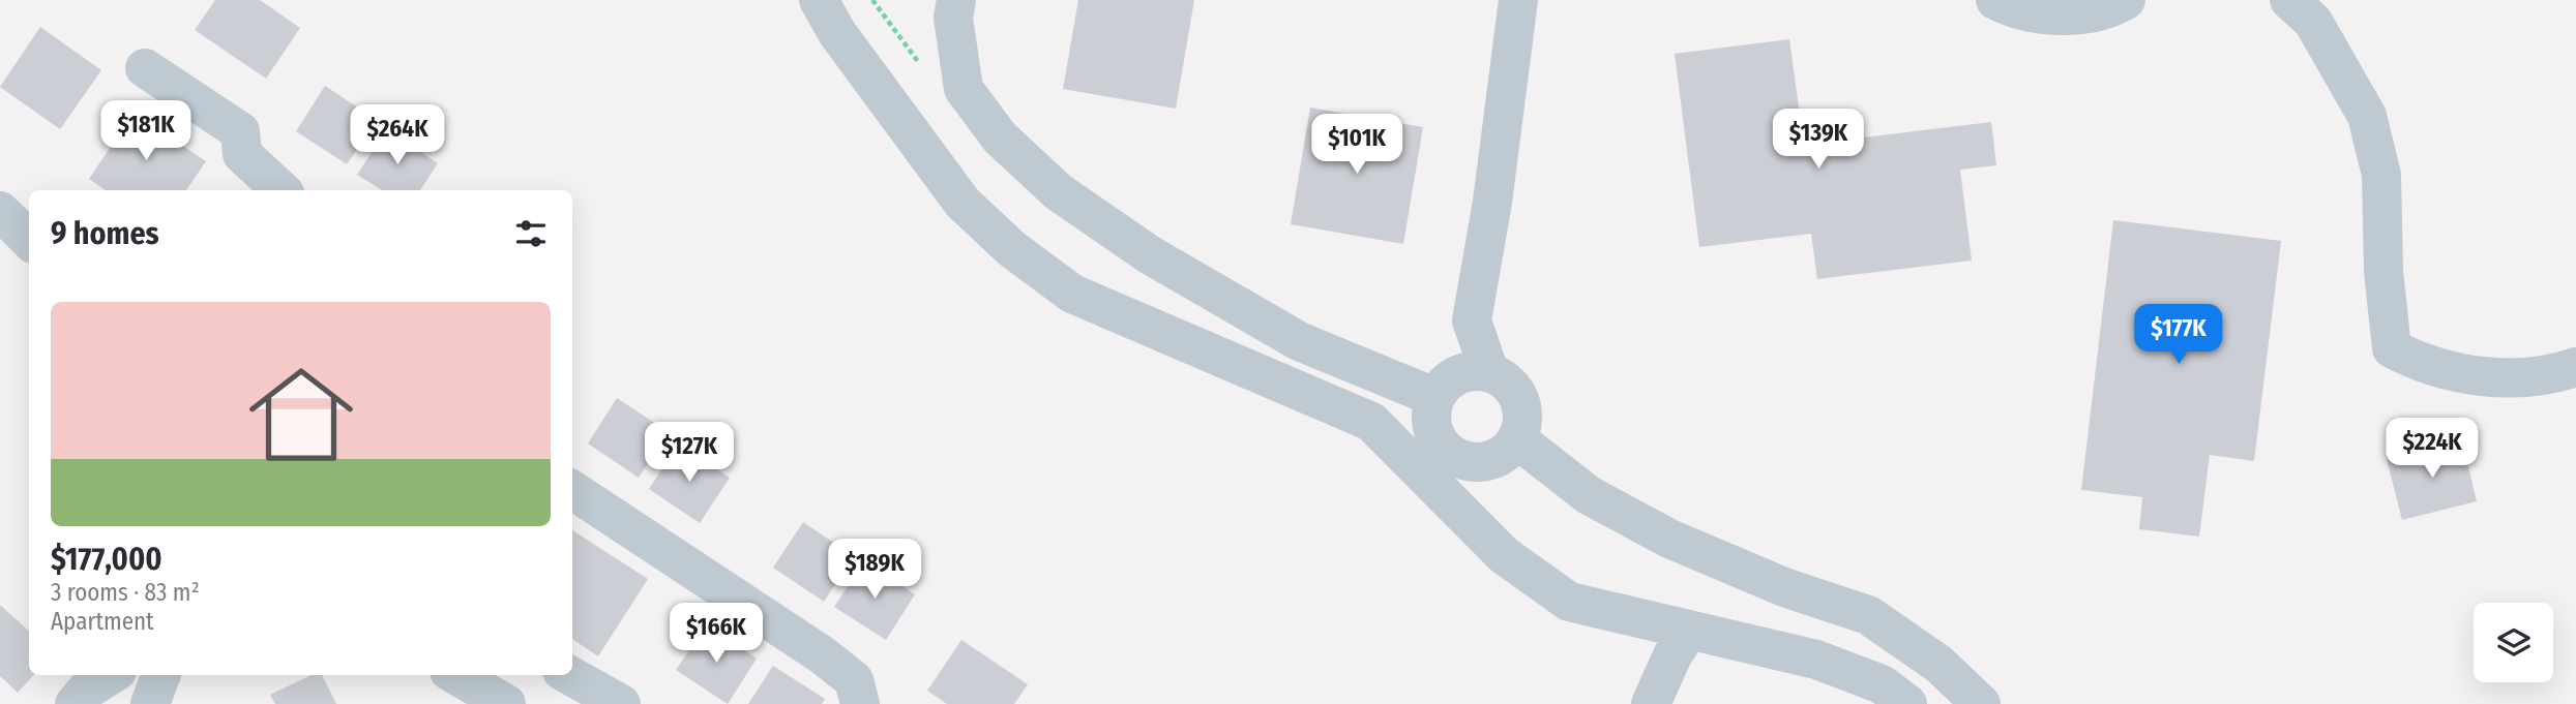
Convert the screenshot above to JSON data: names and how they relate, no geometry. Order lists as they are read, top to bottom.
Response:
{
  "page": {
    "price": [
      "$181K",
      "$264K",
      "$139K",
      "$101K",
      "$177K",
      "$224K",
      "$127K",
      "$189K",
      "$166K"
    ],
    "heading": "9 homes",
    "list": [
      {
        "name": "$177,000",
        "note": "3 rooms · 83 m² · Apartment"
      }
    ]
  }
}
